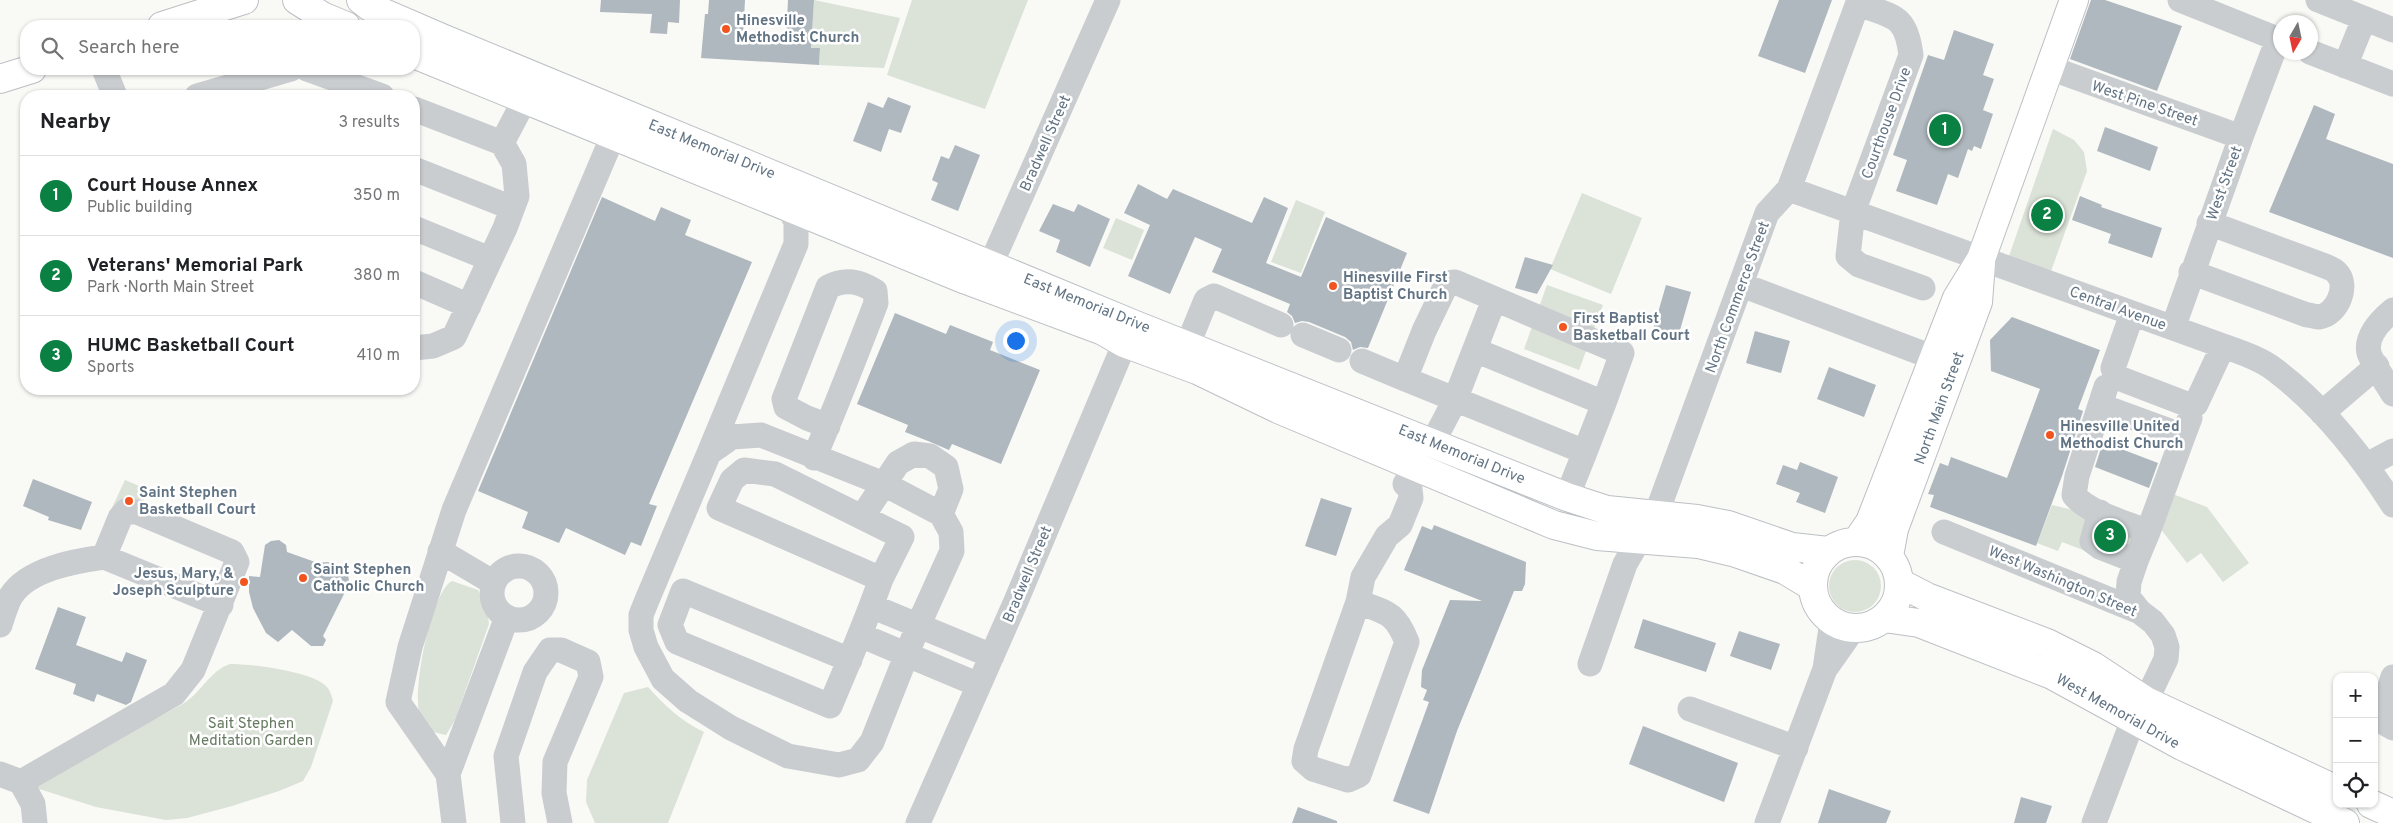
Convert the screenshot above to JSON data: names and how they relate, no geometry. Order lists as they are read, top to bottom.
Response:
{
  "streets": {
    "main road": ["East Memorial Drive", "North Main Street", "West Memorial Drive"],
    "street": [
      "West Pine Street",
      "Courthouse Drive",
      "Bradwell Street",
      "West Street",
      "North Commerce Street",
      "Central Avenue",
      "West Washington Street"
    ]
  },
  "crossings": [
    ["West Pine Street", "West Street"],
    ["West Pine Street", "North Main Street"],
    ["Courthouse Drive", "North Commerce Street"],
    ["Courthouse Drive", "Central Avenue"],
    ["Bradwell Street", "East Memorial Drive"],
    ["East Memorial Drive", "North Commerce Street"],
    ["East Memorial Drive", "North Main Street"],
    ["East Memorial Drive", "West Memorial Drive"],
    ["West Street", "Central Avenue"],
    ["North Commerce Street", "Central Avenue"],
    ["Central Avenue", "North Main Street"],
    ["North Main Street", "West Memorial Drive"],
    ["West Washington Street", "West Memorial Drive"]
  ],
  "parks": ["Sait Stephen Meditation Garden"],
  "places": [
    "Hinesville Methodist Church",
    "Hinesville First Baptist Church",
    "First Baptist Basketball Court",
    "Hinesville United Methodist Church",
    "Saint Stephen Basketball Court",
    "Saint Stephen Catholic Church",
    "Jesus, Mary, & Joseph Sculpture"
  ],
  "north": "bottom",
  "page": {
    "search": "Search here",
    "heading": ["Nearby", "3 results"],
    "pins": ["1", "2", "3"],
    "list": [
      {
        "mark": "1",
        "name": "Court House Annex",
        "note": "Public building",
        "value": "350 m"
      },
      {
        "mark": "2",
        "name": "Veterans' Memorial Park",
        "note": "Park · North Main Street",
        "value": "380 m"
      },
      {
        "mark": "3",
        "name": "HUMC Basketball Court",
        "note": "Sports",
        "value": "410 m"
      }
    ],
    "map_buttons": ["+", "−"]
  }
}
